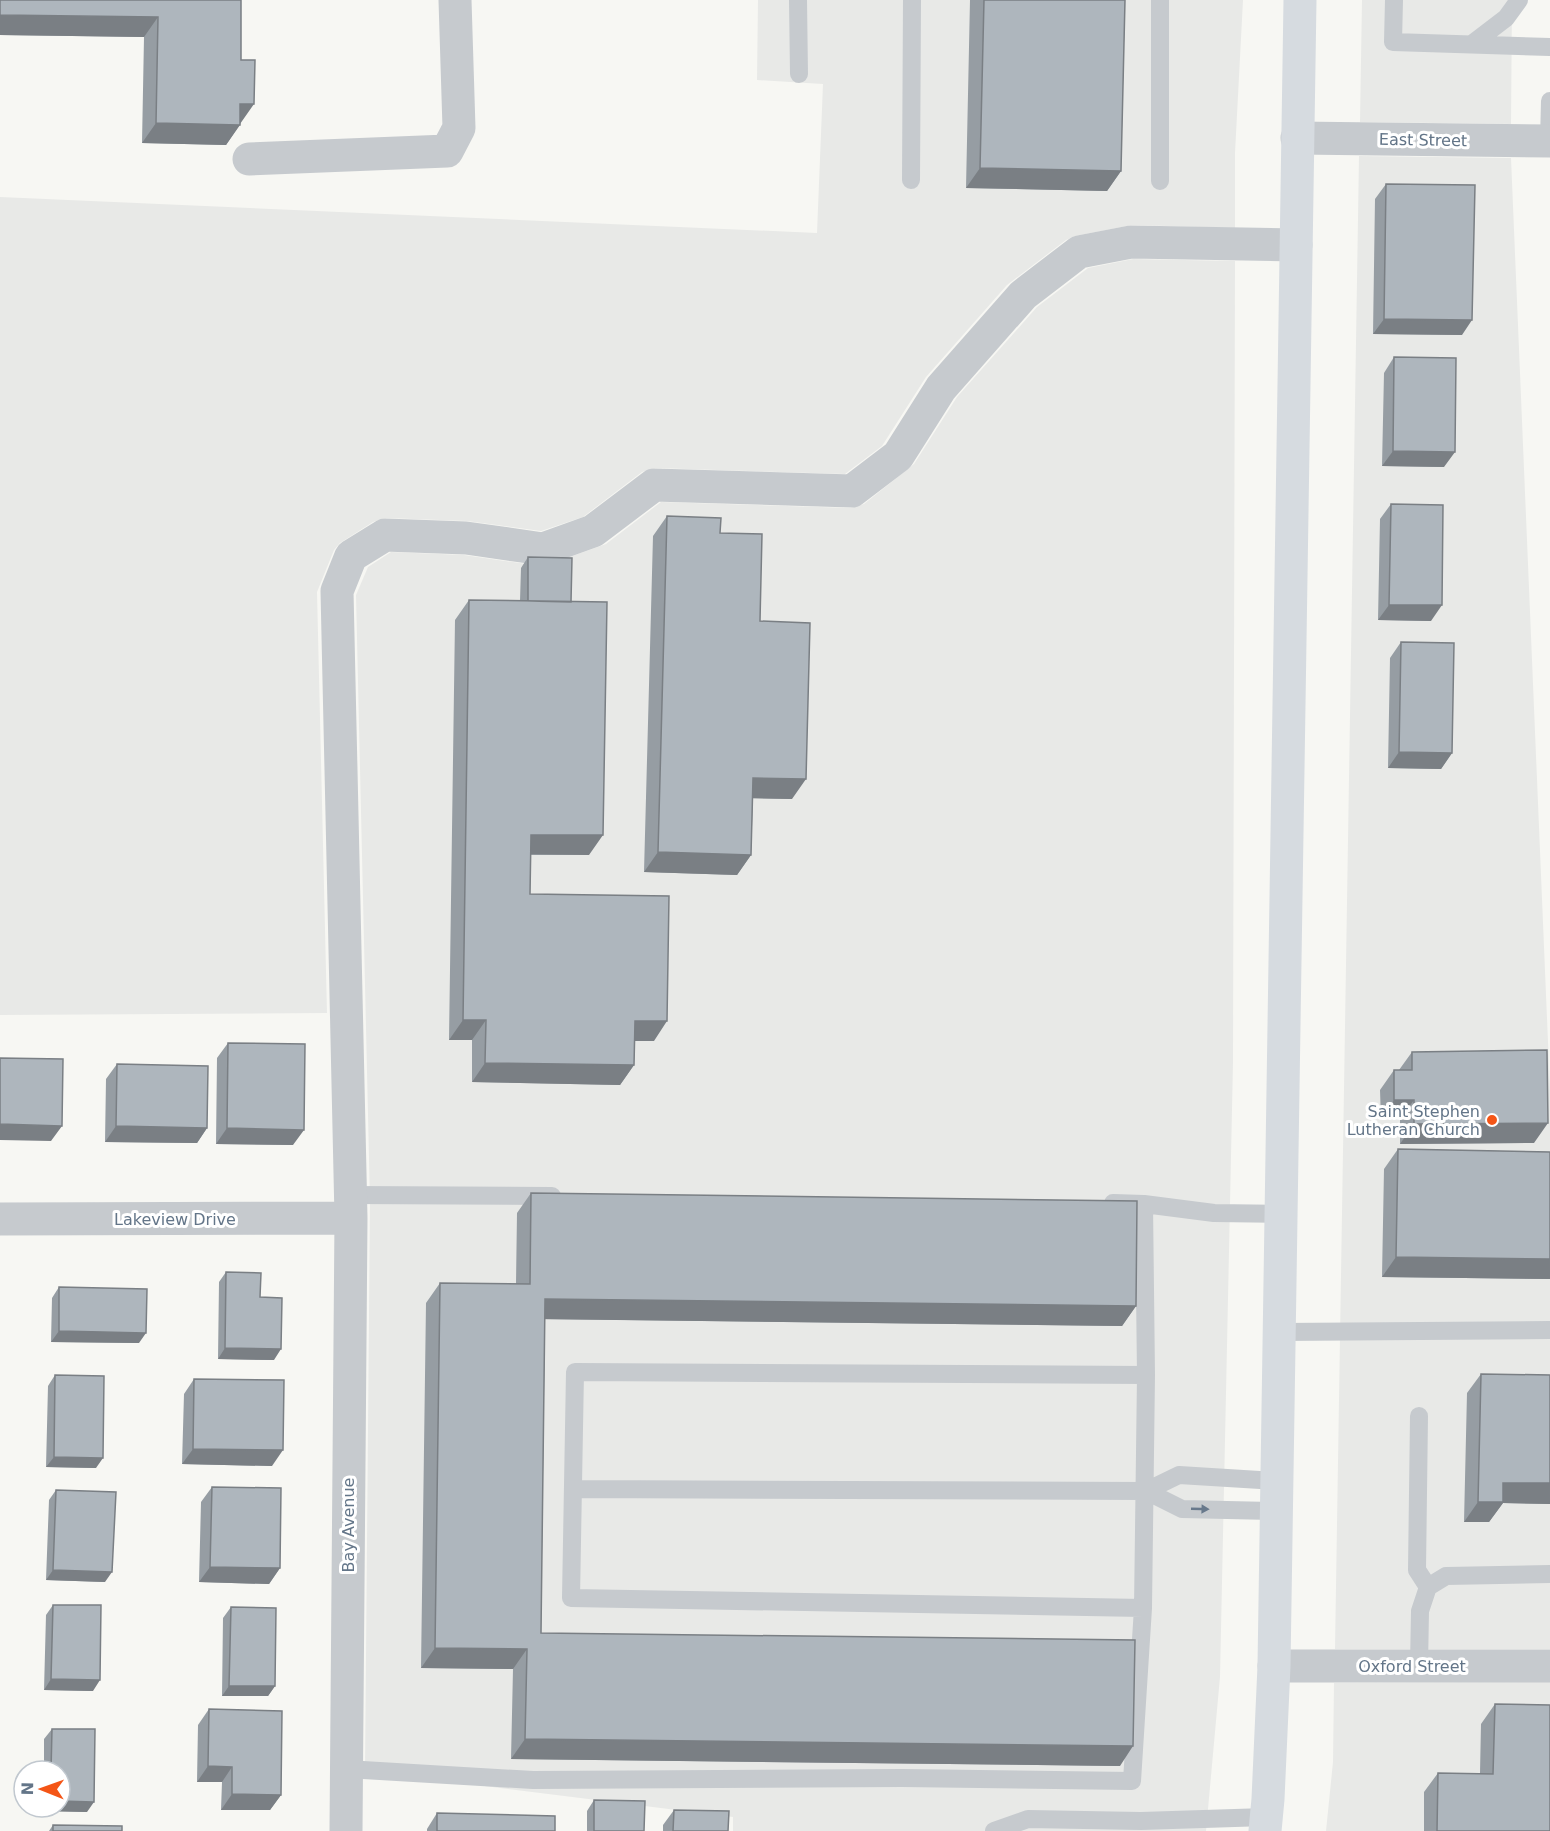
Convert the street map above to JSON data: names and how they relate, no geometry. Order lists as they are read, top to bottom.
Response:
{
  "streets": {
    "street": [
      "East Street",
      "Lakeview Drive",
      "Bay Avenue",
      "Oxford Street"
    ]
  },
  "crossings": [
    ["Lakeview Drive", "Bay Avenue"]
  ],
  "places": ["Saint Stephen Lutheran Church"],
  "north": "left"
}
